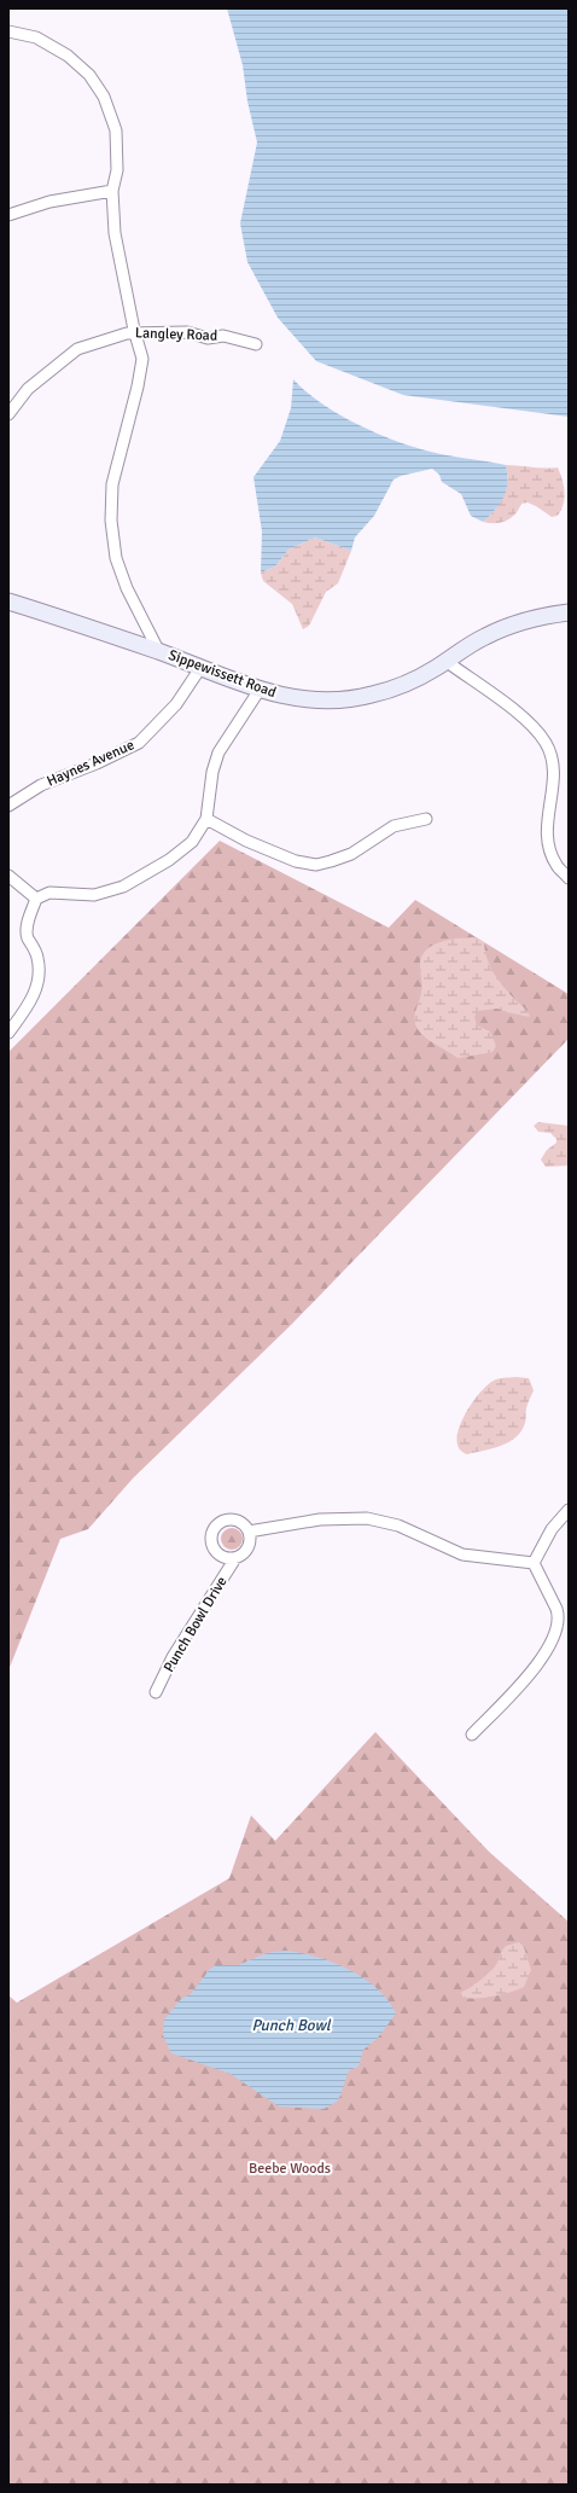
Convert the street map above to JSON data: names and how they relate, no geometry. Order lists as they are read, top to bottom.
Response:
{
  "streets": {
    "main road": ["Sippewissett Road"],
    "street": ["Langley Road", "Haynes Avenue", "Punch Bowl Drive"]
  },
  "crossings": [
    ["Sippewissett Road", "Haynes Avenue"]
  ],
  "water": ["Punch Bowl"],
  "parks": ["Beebe Woods"]
}
